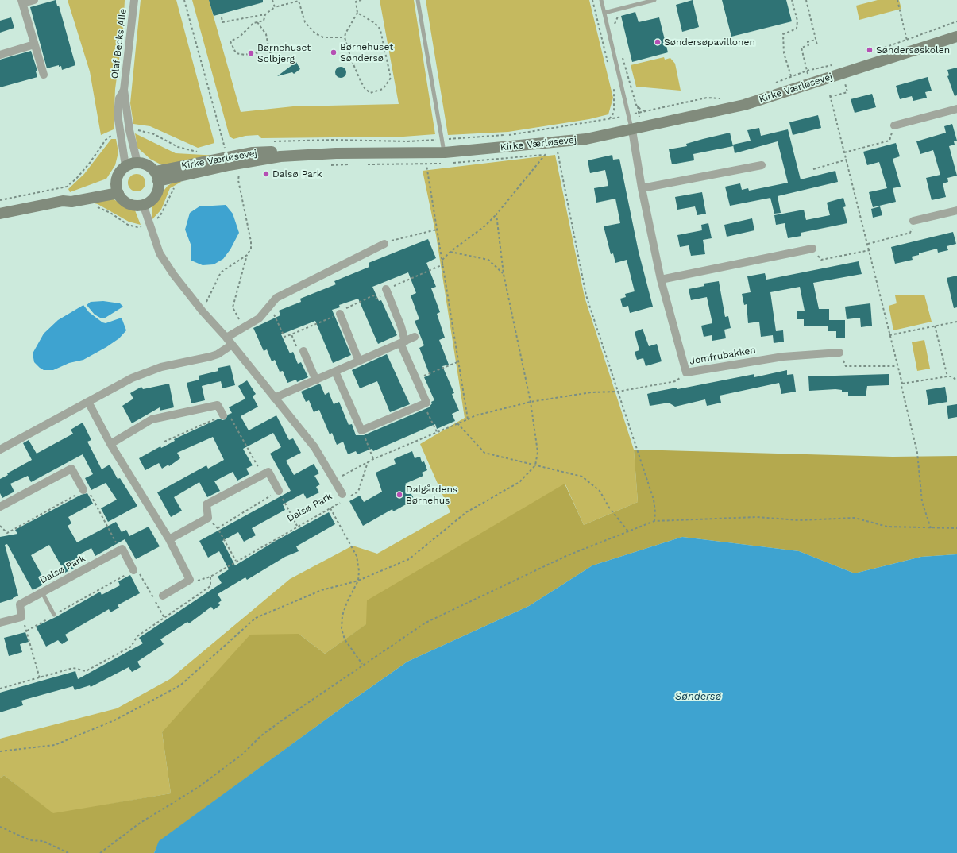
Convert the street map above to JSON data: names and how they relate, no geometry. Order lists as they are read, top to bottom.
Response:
{
  "streets": {
    "street": [
      "Olaf Becks Alle",
      "Kirke Værløsevej",
      "Jomfrubakken",
      "Dalsø Park"
    ]
  },
  "crossings": [
    ["Olaf Becks Alle", "Kirke Værløsevej"],
    ["Olaf Becks Alle", "Dalsø Park"],
    ["Kirke Værløsevej", "Jomfrubakken"],
    ["Kirke Værløsevej", "Dalsø Park"]
  ],
  "water": ["Søndersø"],
  "places": [
    "Søndersøpavillonen",
    "Søndersøskolen",
    "Børnehuset Søndersø",
    "Børnehuset Solbjerg",
    "Dalsø Park",
    "Dalgårdens Børnehus"
  ]
}
